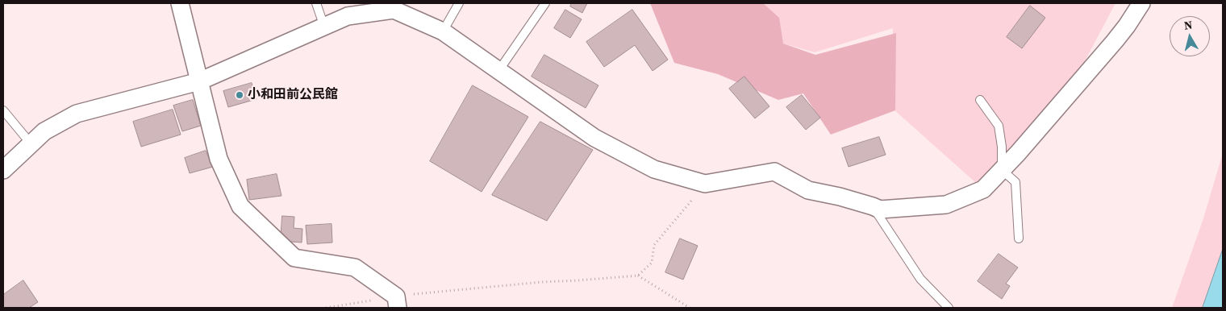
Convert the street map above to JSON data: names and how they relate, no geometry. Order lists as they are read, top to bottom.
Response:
{
  "places": ["小和田前公民館"],
  "north": "top"
}
